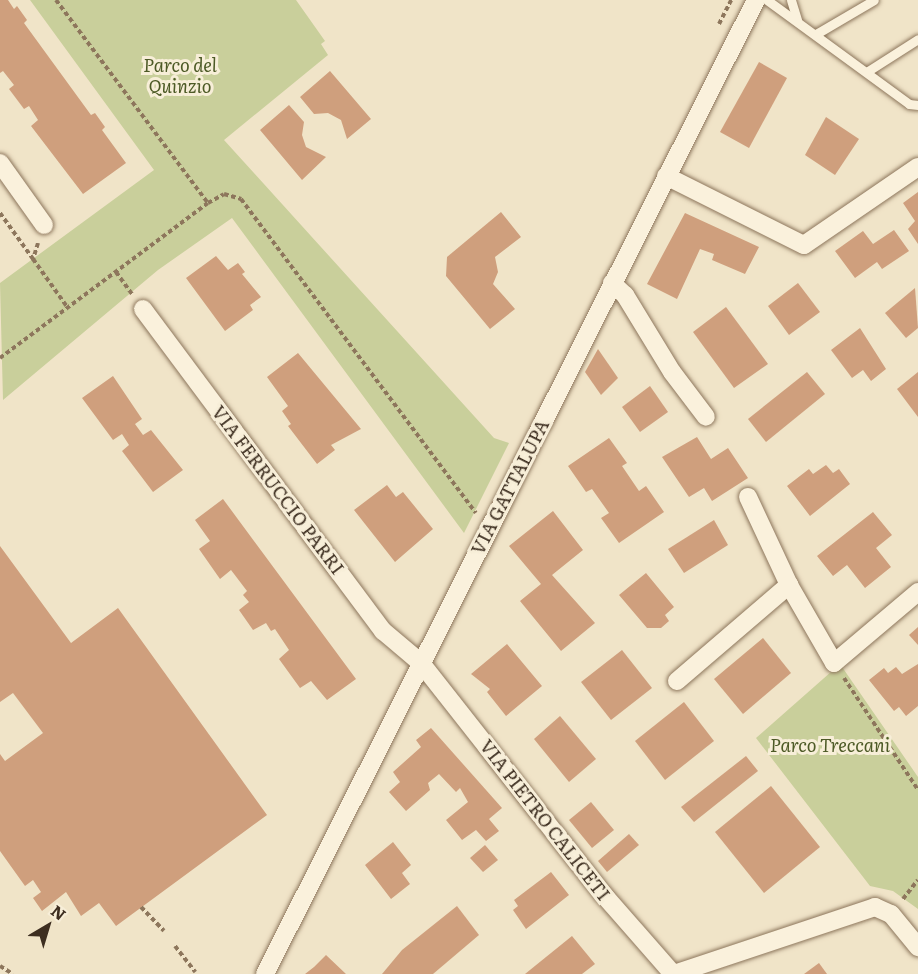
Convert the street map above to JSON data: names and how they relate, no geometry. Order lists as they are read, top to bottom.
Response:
{
  "streets": {
    "street": ["VIA GATTALUPA", "VIA FERRUCCIO PARRI", "VIA PIETRO CALICETI"]
  },
  "crossings": [
    ["VIA GATTALUPA", "VIA FERRUCCIO PARRI"],
    ["VIA GATTALUPA", "VIA PIETRO CALICETI"],
    ["VIA FERRUCCIO PARRI", "VIA PIETRO CALICETI"]
  ],
  "parks": ["Parco del Quinzio", "Parco Treccani"],
  "north": "top right"
}
